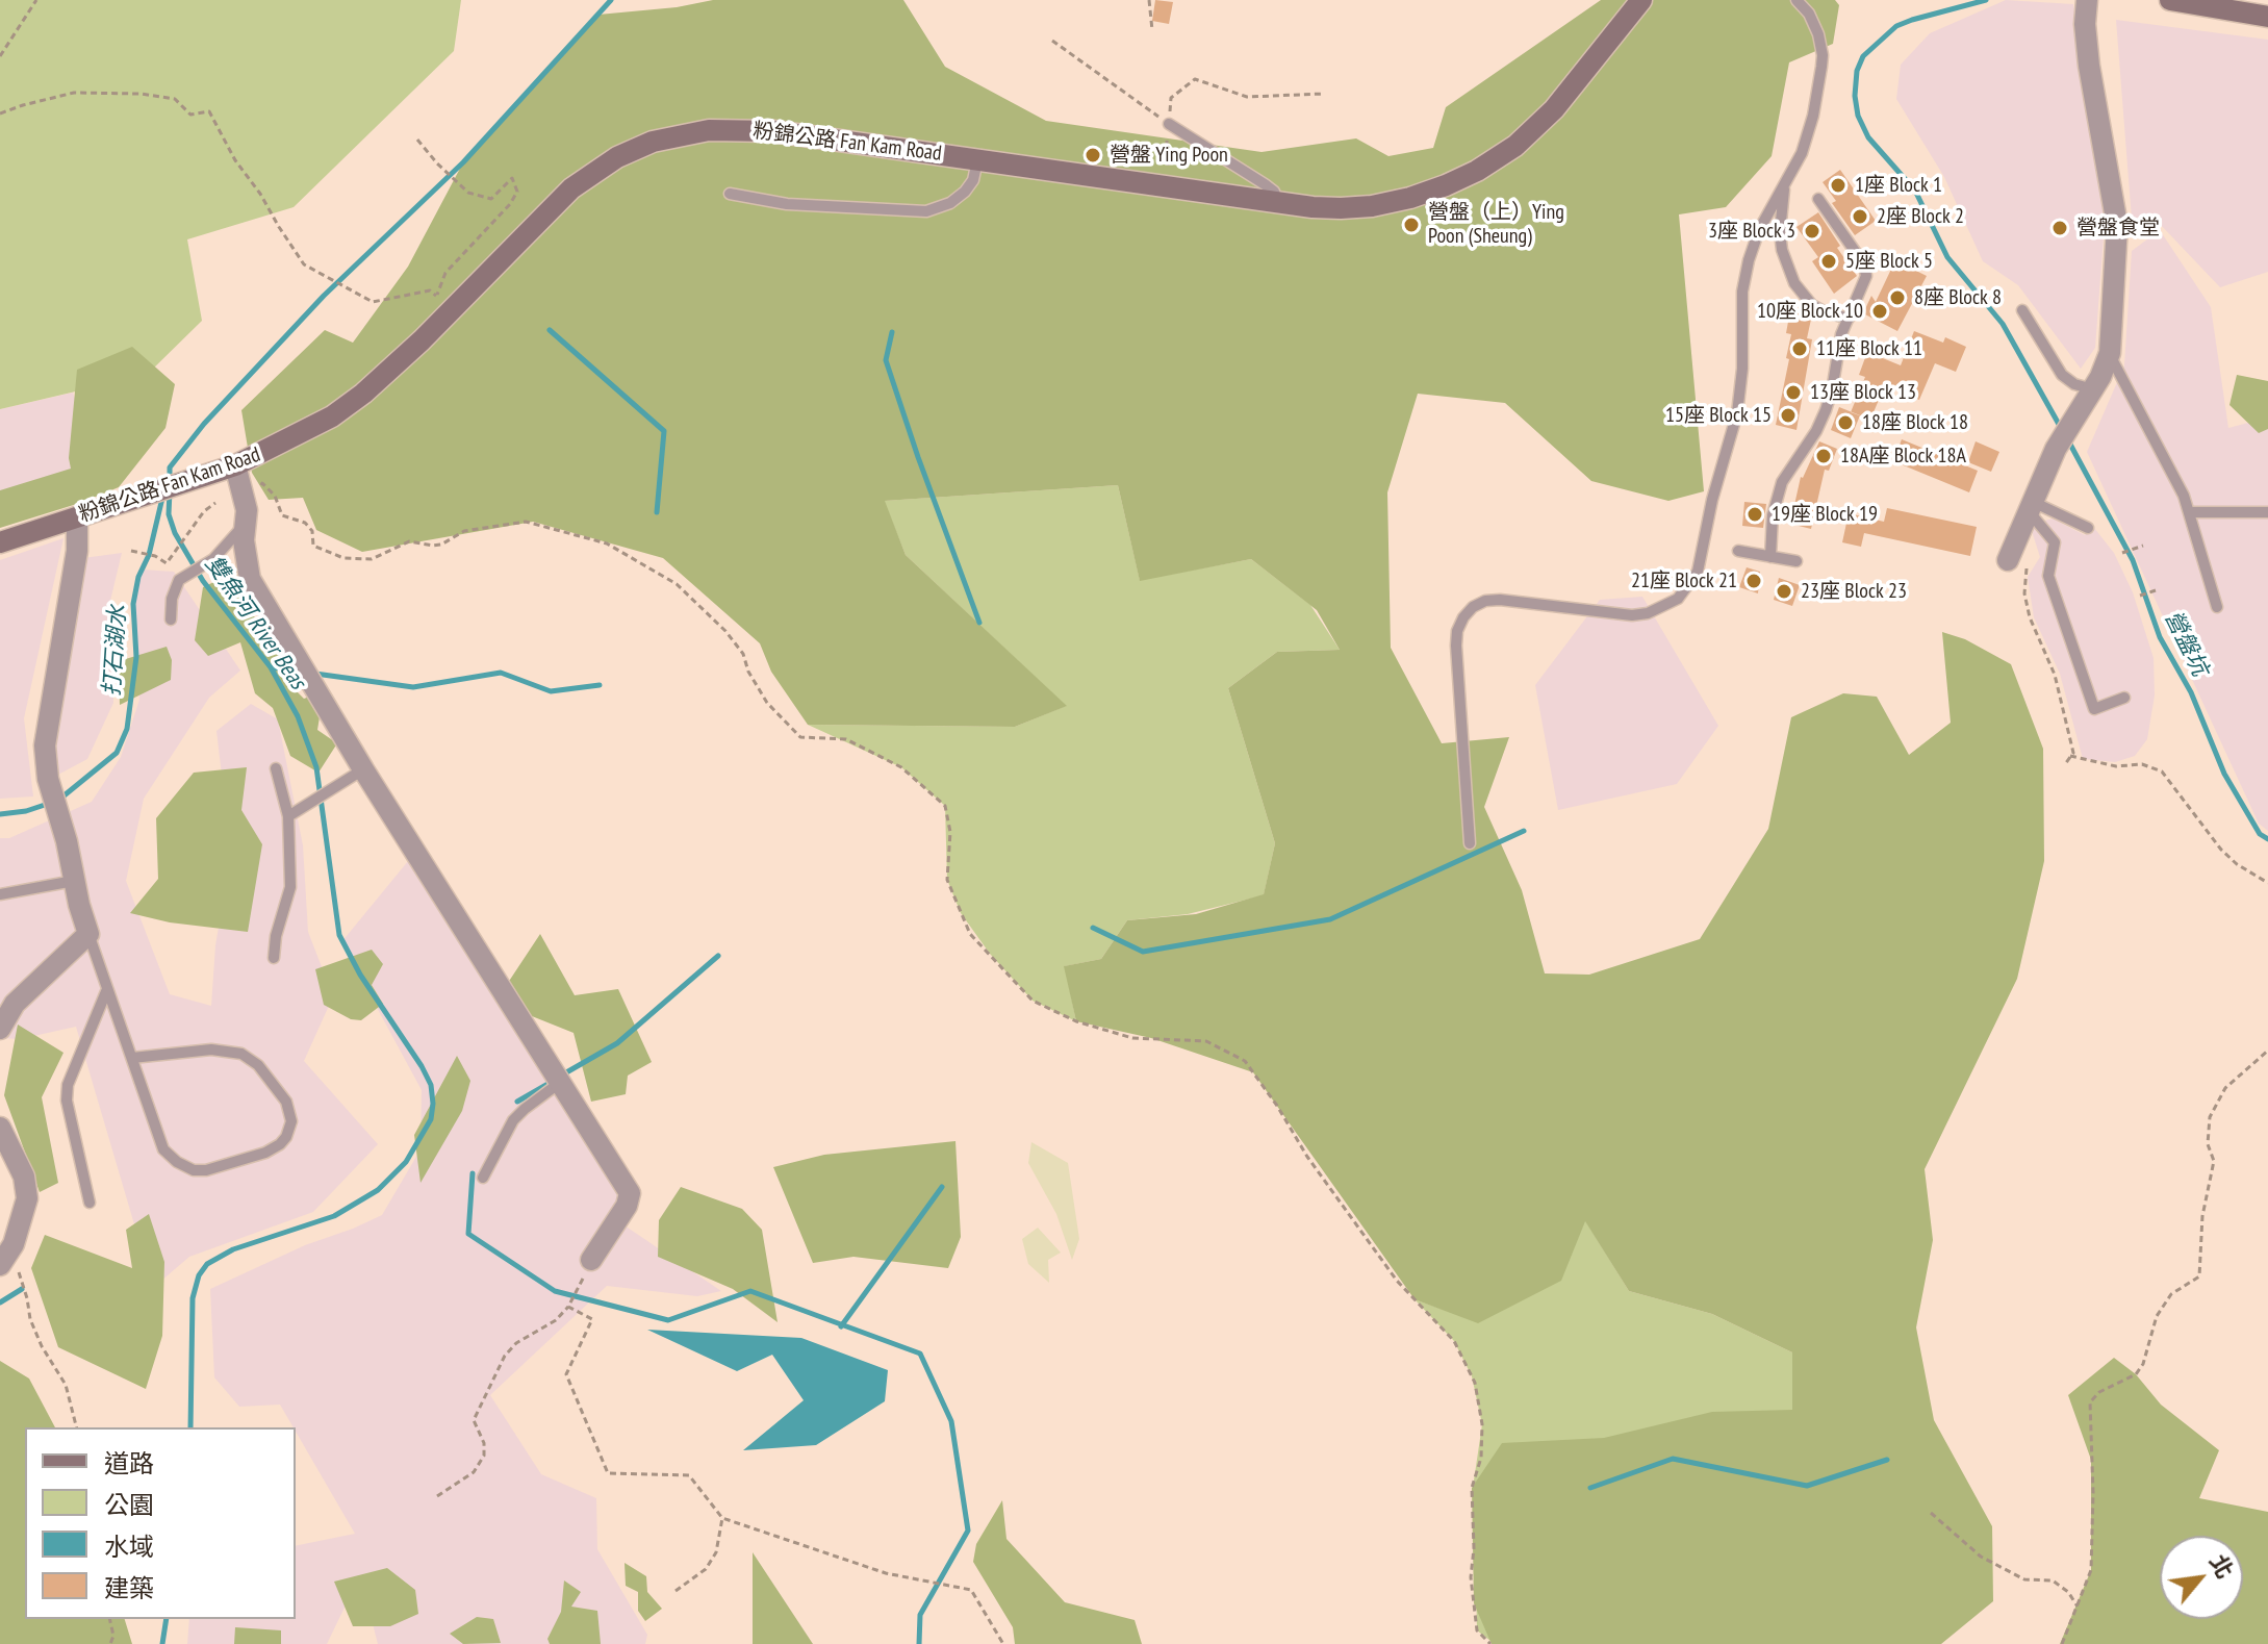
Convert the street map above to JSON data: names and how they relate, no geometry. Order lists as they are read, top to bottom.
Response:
{
  "streets": {
    "main road": ["粉錦公路 Fan Kam Road"]
  },
  "water": ["雙魚河 River Beas", "營盤坑", "打石湖水"],
  "places": [
    "營盤 Ying Poon",
    "1座 Block 1",
    "2座 Block 2",
    "營盤（上）Ying Poon (Sheung)",
    "營盤食堂",
    "3座 Block 3",
    "5座 Block 5",
    "8座 Block 8",
    "10座 Block 10",
    "11座 Block 11",
    "13座 Block 13",
    "15座 Block 15",
    "18座 Block 18",
    "18A座 Block 18A",
    "19座 Block 19",
    "21座 Block 21",
    "23座 Block 23"
  ],
  "legend": [
    "道路",
    "公園",
    "水域",
    "建築"
  ],
  "north": "top right"
}
